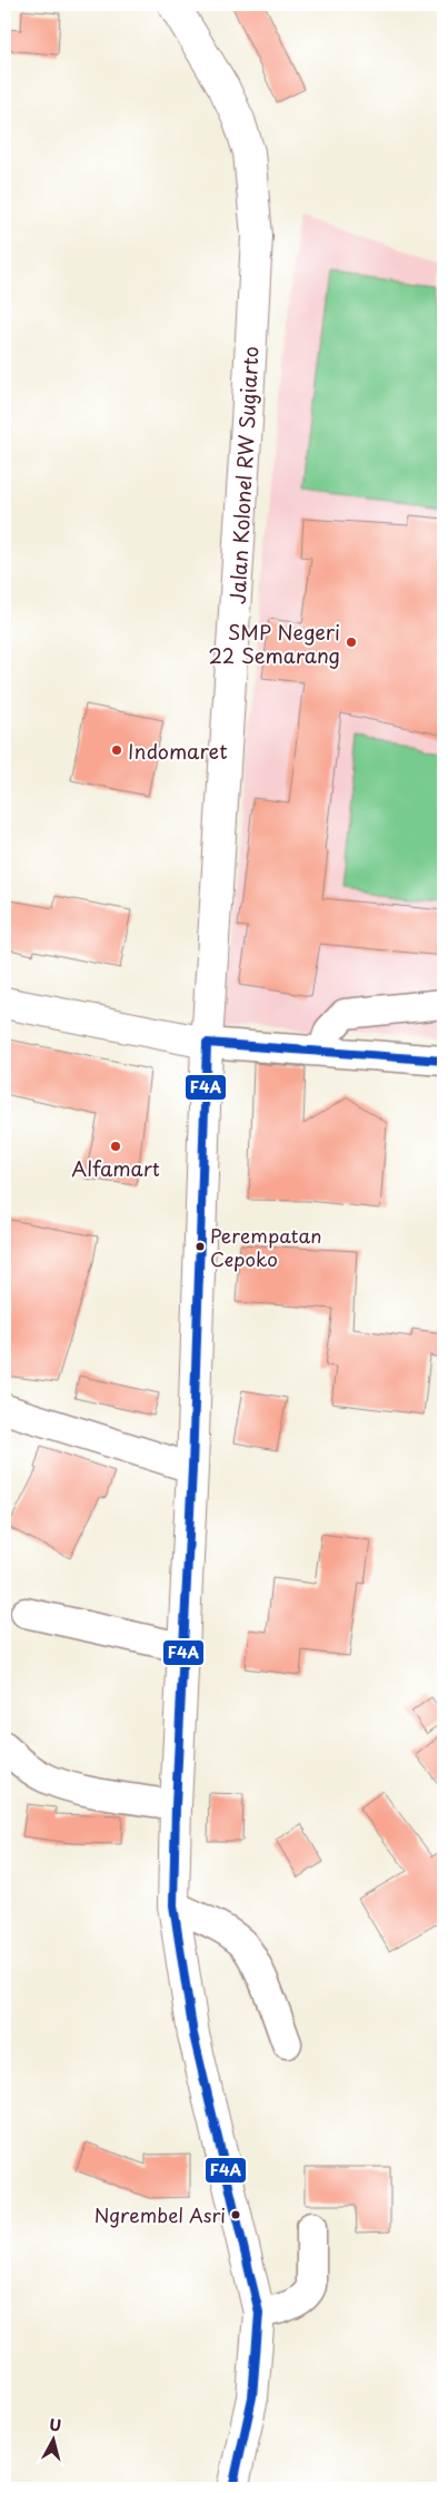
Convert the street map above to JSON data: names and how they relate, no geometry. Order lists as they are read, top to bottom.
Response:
{
  "streets": {
    "main road": ["Jalan Kolonel RW Sugiarto"]
  },
  "places": [
    "SMP Negeri 22 Semarang",
    "Indomaret",
    "Alfamart",
    "Perempatan Cepoko",
    "Ngrembel Asri"
  ],
  "lines": ["transit line F4A"],
  "north": "top"
}
